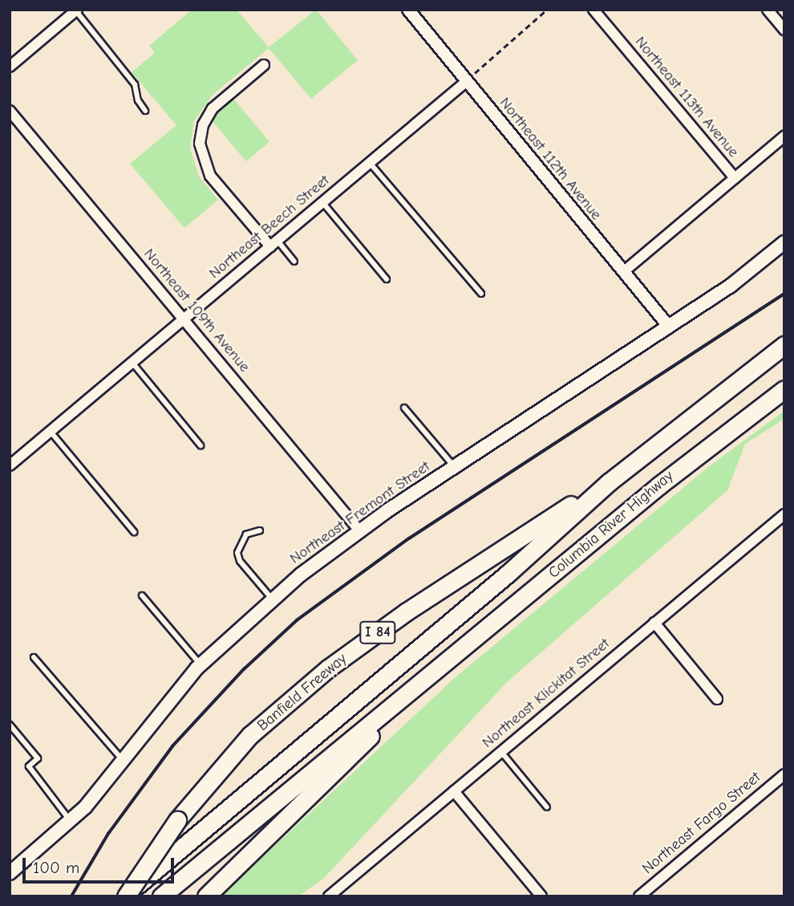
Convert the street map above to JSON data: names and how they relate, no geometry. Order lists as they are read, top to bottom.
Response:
{
  "streets": {
    "highway": ["Columbia River Highway", "I 84", "Banfield Freeway"],
    "main road": ["Northeast Fremont Street"],
    "street": [
      "Northeast 113th Avenue",
      "Northeast 112th Avenue",
      "Northeast Beech Street",
      "Northeast 109th Avenue",
      "Northeast Klickitat Street",
      "Northeast Fargo Street"
    ]
  },
  "crossings": [
    ["Northeast 112th Avenue", "Northeast Beech Street"],
    ["Northeast 112th Avenue", "Northeast Fremont Street"],
    ["Northeast Beech Street", "Northeast 109th Avenue"],
    ["Northeast 109th Avenue", "Northeast Fremont Street"],
    ["I 84", "Banfield Freeway"]
  ],
  "scale_bar": "100 m"
}
